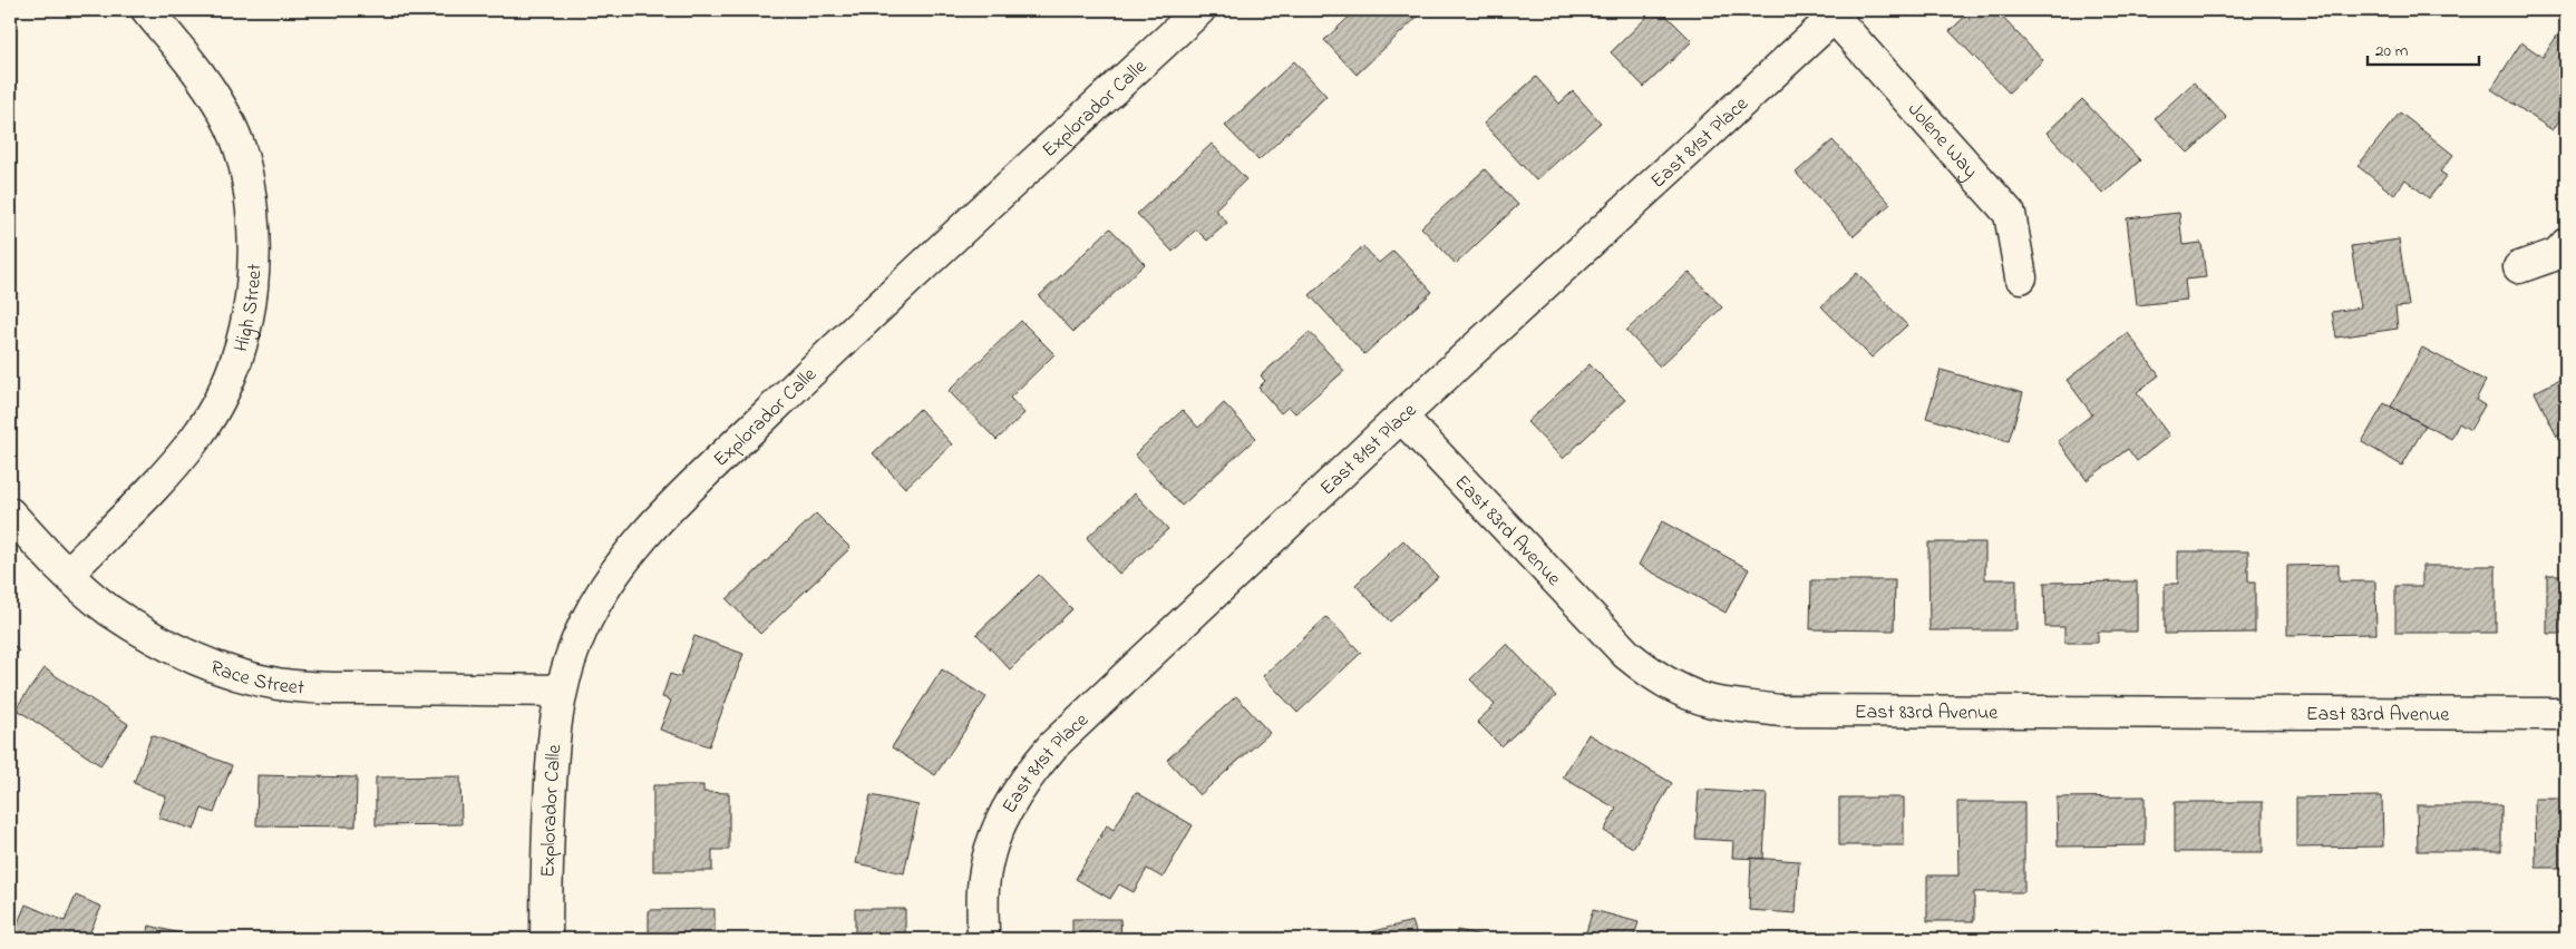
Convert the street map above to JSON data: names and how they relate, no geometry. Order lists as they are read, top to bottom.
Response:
{
  "streets": {
    "street": [
      "Explorador Calle",
      "Jolene Way",
      "East 81st Place",
      "High Street",
      "East 83rd Avenue",
      "Race Street"
    ]
  },
  "crossings": [
    ["Explorador Calle", "Race Street"],
    ["Jolene Way", "East 81st Place"],
    ["East 81st Place", "East 83rd Avenue"],
    ["High Street", "Race Street"]
  ],
  "scale_bar": "20 m"
}
